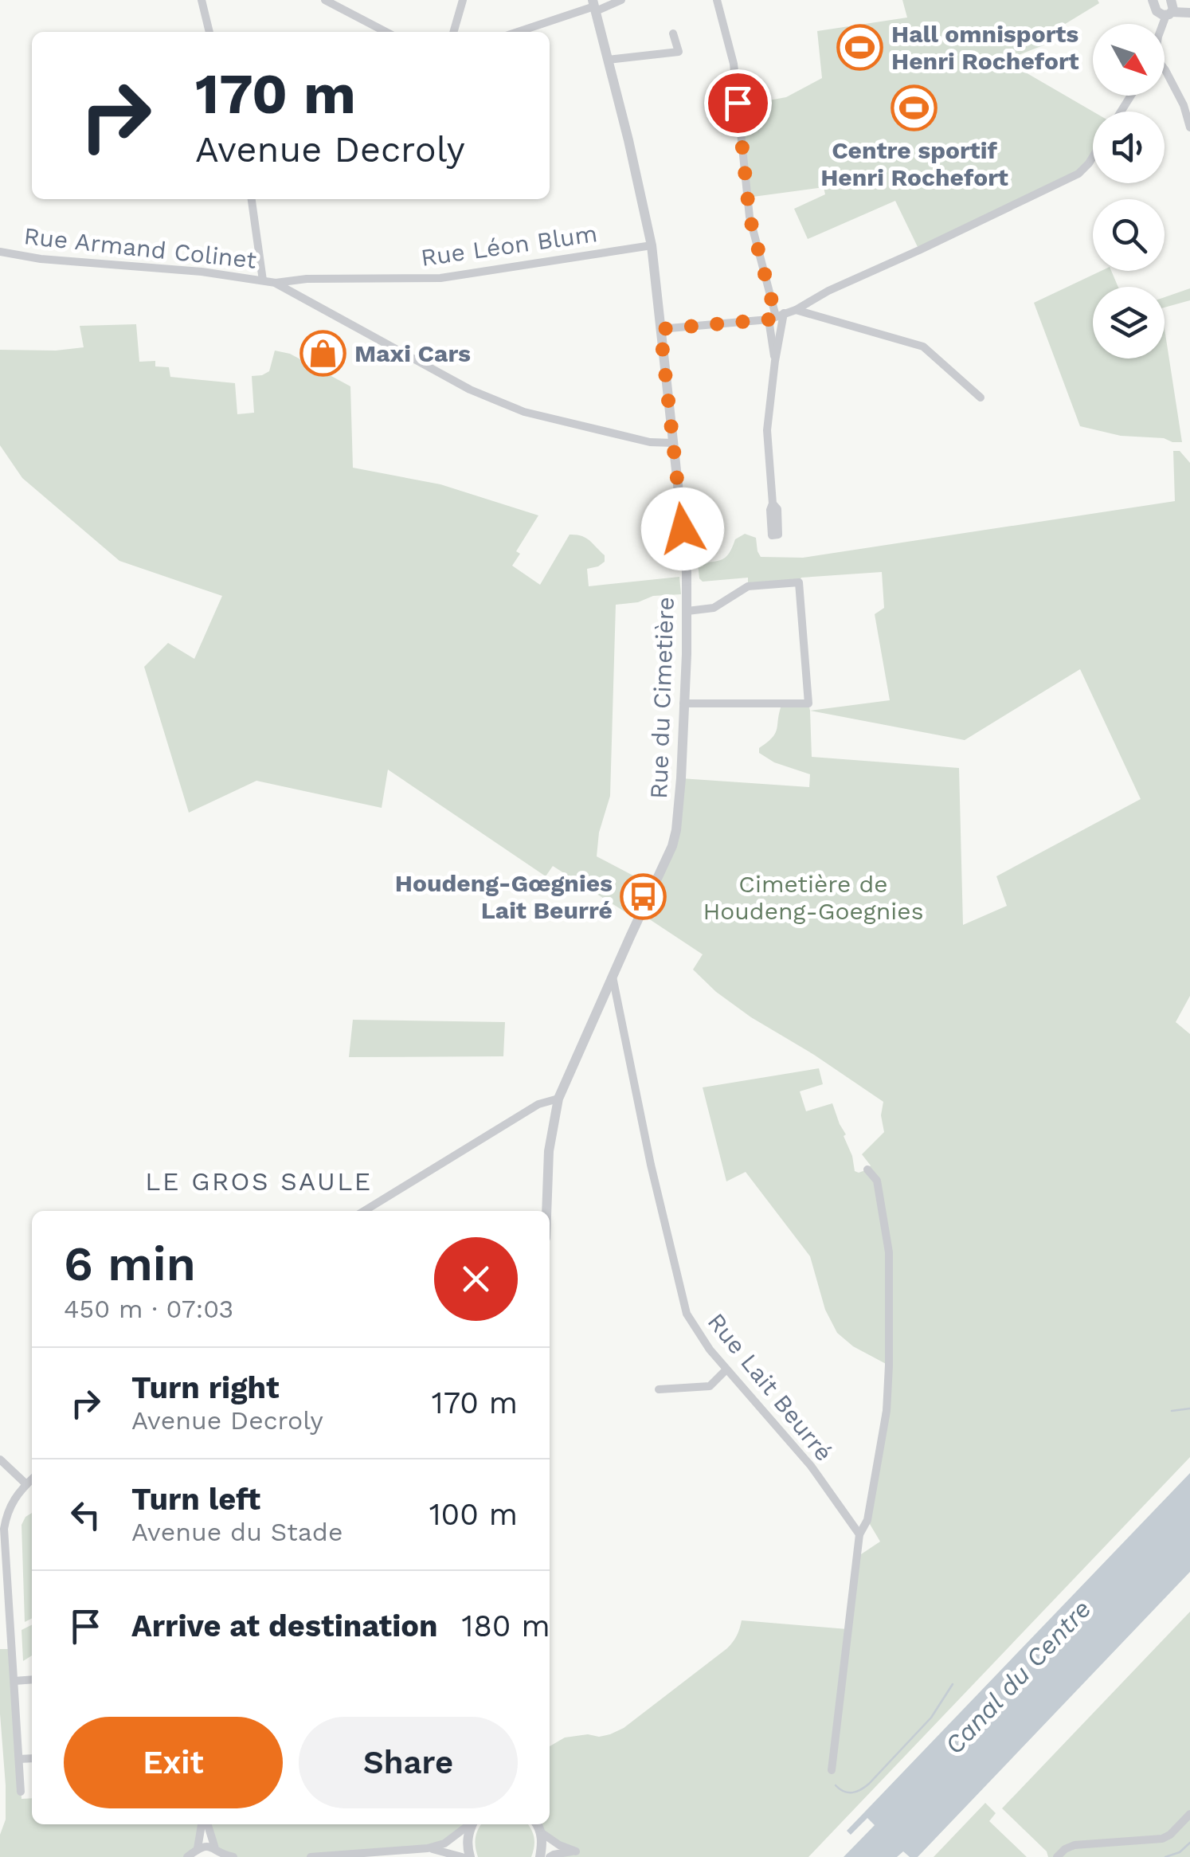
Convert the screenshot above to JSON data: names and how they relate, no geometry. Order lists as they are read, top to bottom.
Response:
{
  "streets": {
    "street": [
      "Rue Léon Blum",
      "Rue Armand Colinet",
      "Rue du Cimetière",
      "Rue Lait Beurré"
    ]
  },
  "crossings": [
    ["Rue Léon Blum", "Rue Armand Colinet"],
    ["Rue Léon Blum", "Rue du Cimetière"],
    ["Rue du Cimetière", "Rue Lait Beurré"]
  ],
  "districts": ["LE GROS SAULE"],
  "water": ["Canal du Centre"],
  "parks": ["Cimetière de Houdeng-Goegnies"],
  "places": {
    "sports": ["Hall omnisports Henri Rochefort", "Centre sportif Henri Rochefort"],
    "shop": ["Maxi Cars"],
    "bus stop": ["Houdeng-Gœgnies Lait Beurré"]
  },
  "north": "bottom right",
  "page": {
    "turn": ["170 m", "Avenue Decroly"],
    "heading": ["6 min", "450 m · 07:03"],
    "list": [
      {
        "name": "Turn right",
        "note": "Avenue Decroly",
        "value": "170 m"
      },
      {
        "name": "Turn left",
        "note": "Avenue du Stade",
        "value": "100 m"
      },
      {
        "name": "Arrive at destination",
        "value": "180 m"
      }
    ],
    "buttons": ["Exit", "Share"]
  }
}
